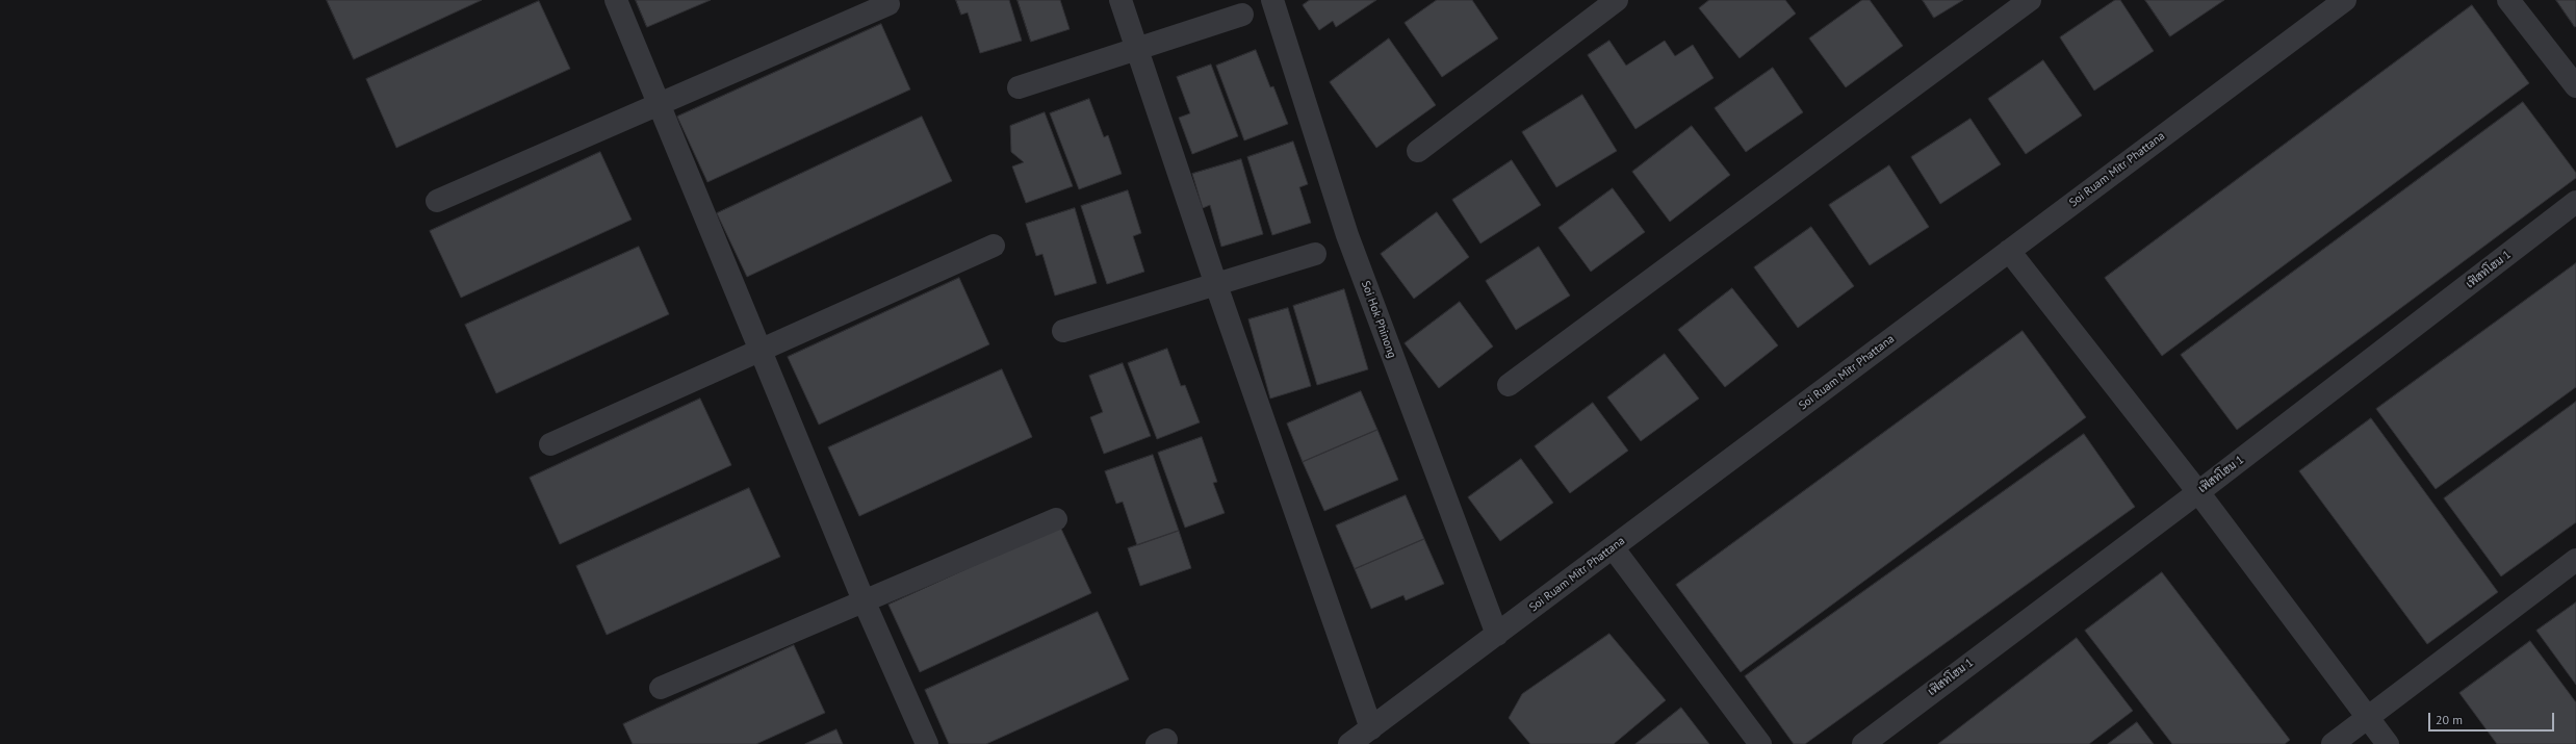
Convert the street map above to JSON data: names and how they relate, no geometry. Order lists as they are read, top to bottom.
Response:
{
  "streets": {
    "street": ["Soi Ruam Mitr Phattana", "เฟิสท์โฮม 1", "Soi Hok Phinong"]
  },
  "crossings": [
    ["Soi Ruam Mitr Phattana", "Soi Hok Phinong"]
  ],
  "scale_bar": "20 m"
}
